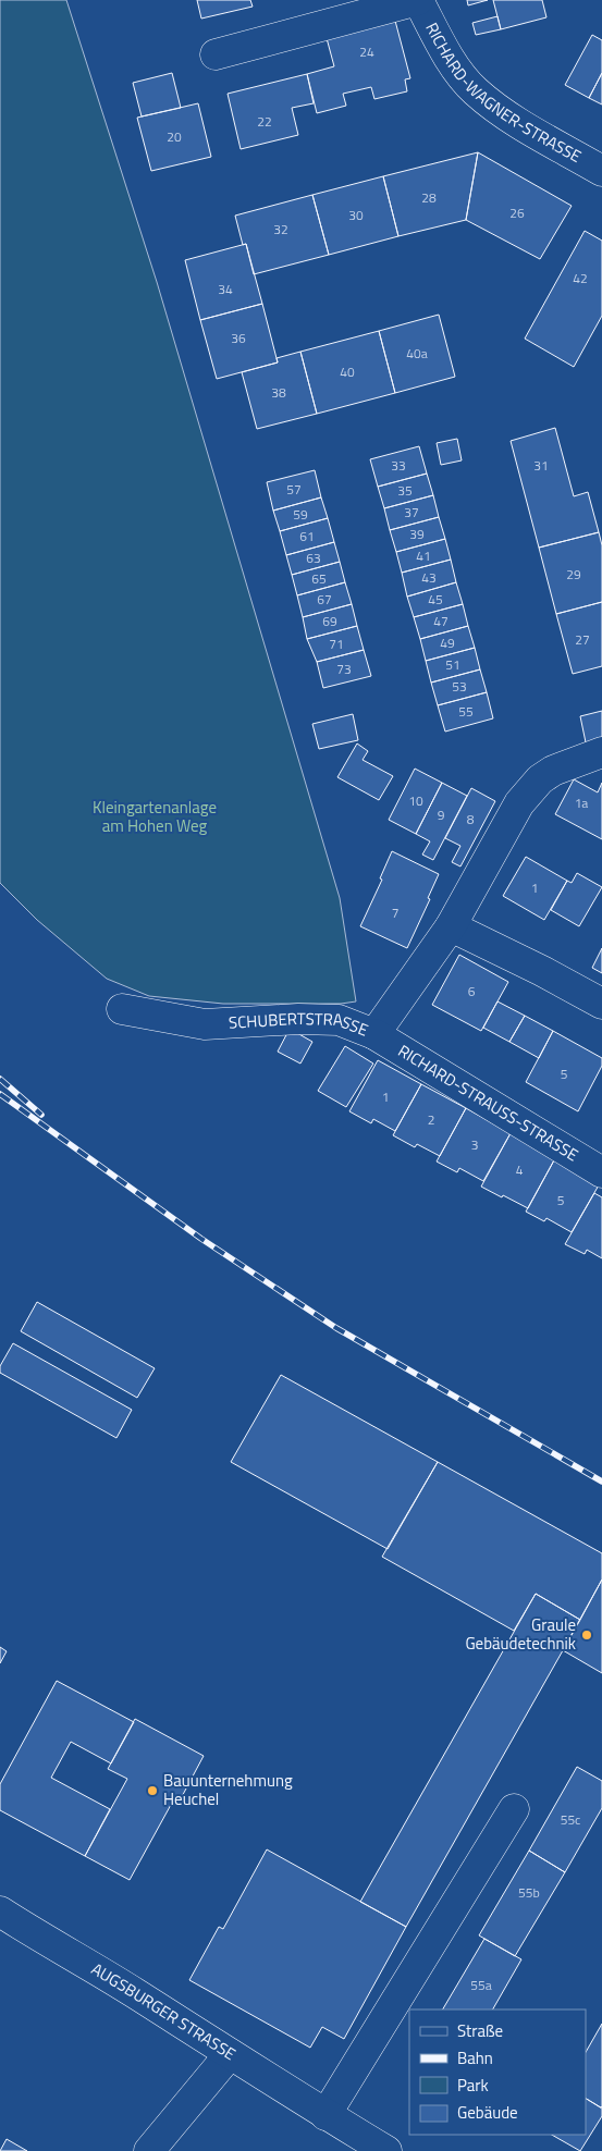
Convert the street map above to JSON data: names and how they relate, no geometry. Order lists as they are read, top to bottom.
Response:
{
  "streets": {
    "street": [
      "RICHARD-WAGNER-STRASSE",
      "SCHUBERTSTRASSE",
      "RICHARD-STRAUSS-STRASSE",
      "AUGSBURGER STRASSE"
    ]
  },
  "crossings": [
    ["SCHUBERTSTRASSE", "RICHARD-STRAUSS-STRASSE"]
  ],
  "parks": ["Kleingartenanlage am Hohen Weg"],
  "places": ["Graule Gebäudetechnik", "Bauunternehmung Heuchel"],
  "house_numbers": [
    "24",
    "22",
    "20",
    "28",
    "26",
    "30",
    "32",
    "42",
    "34",
    "36",
    "40a",
    "40",
    "38",
    "33",
    "31",
    "57",
    "35",
    "37",
    "59",
    "39",
    "61",
    "41",
    "63",
    "29",
    "43",
    "65",
    "67",
    "45",
    "69",
    "47",
    "27",
    "49",
    "71",
    "51",
    "73",
    "53",
    "55",
    "10",
    "1a",
    "9",
    "8",
    "1",
    "7",
    "6",
    "5",
    "1",
    "2",
    "3",
    "4",
    "5",
    "55c",
    "55b",
    "55a"
  ],
  "legend": [
    "Straße",
    "Bahn",
    "Park",
    "Gebäude"
  ]
}
